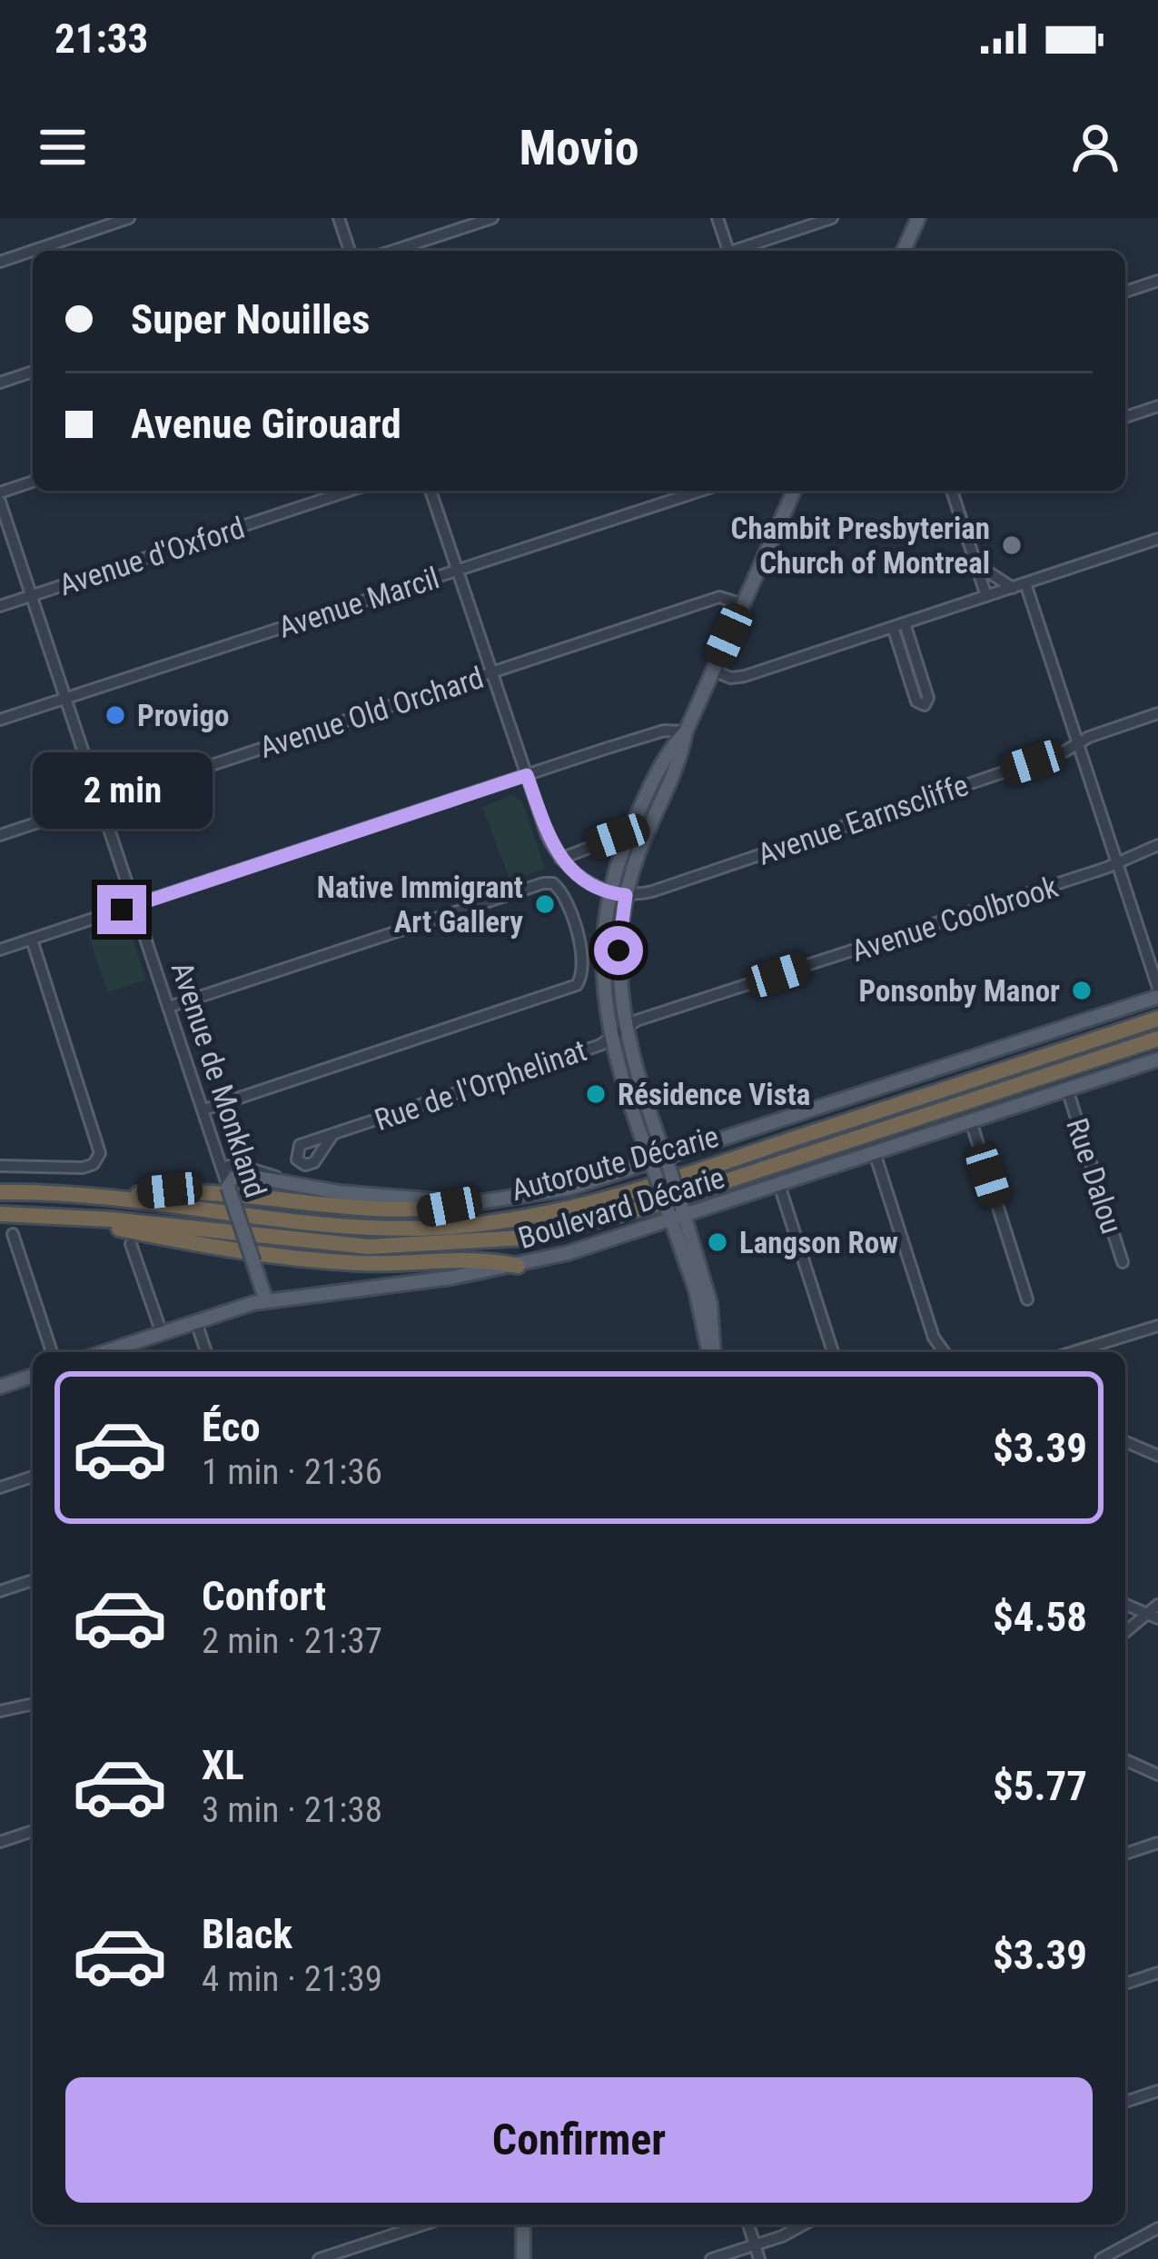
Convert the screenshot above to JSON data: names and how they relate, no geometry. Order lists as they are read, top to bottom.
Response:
{
  "streets": {
    "highway": ["Autoroute Décarie"],
    "main road": ["Avenue de Monkland", "Boulevard Décarie"],
    "street": [
      "Avenue d'Oxford",
      "Avenue Marcil",
      "Avenue Old Orchard",
      "Avenue Earnscliffe",
      "Avenue Coolbrook",
      "Rue de l'Orphelinat",
      "Rue Dalou"
    ]
  },
  "crossings": [
    ["Avenue d'Oxford", "Avenue de Monkland"],
    ["Avenue Marcil", "Avenue de Monkland"],
    ["Avenue Old Orchard", "Avenue de Monkland"],
    ["Avenue Coolbrook", "Rue de l'Orphelinat"],
    ["Avenue de Monkland", "Boulevard Décarie"],
    ["Rue Dalou", "Boulevard Décarie"]
  ],
  "places": [
    "Chambit Presbyterian Church of Montreal",
    "Provigo",
    "Native Immigrant Art Gallery",
    "Ponsonby Manor",
    "Résidence Vista",
    "Langson Row"
  ],
  "page": {
    "status": "21:33",
    "header": "Movio",
    "banner": ["Super Nouilles", "Avenue Girouard"],
    "bubble": "2 min",
    "list": [
      {
        "name": "Éco",
        "note": "1 min · 21:36",
        "value": "$3.39"
      },
      {
        "name": "Confort",
        "note": "2 min · 21:37",
        "value": "$4.58"
      },
      {
        "name": "XL",
        "note": "3 min · 21:38",
        "value": "$5.77"
      },
      {
        "name": "Black",
        "note": "4 min · 21:39",
        "value": "$3.39"
      }
    ],
    "buttons": "Confirmer"
  }
}
